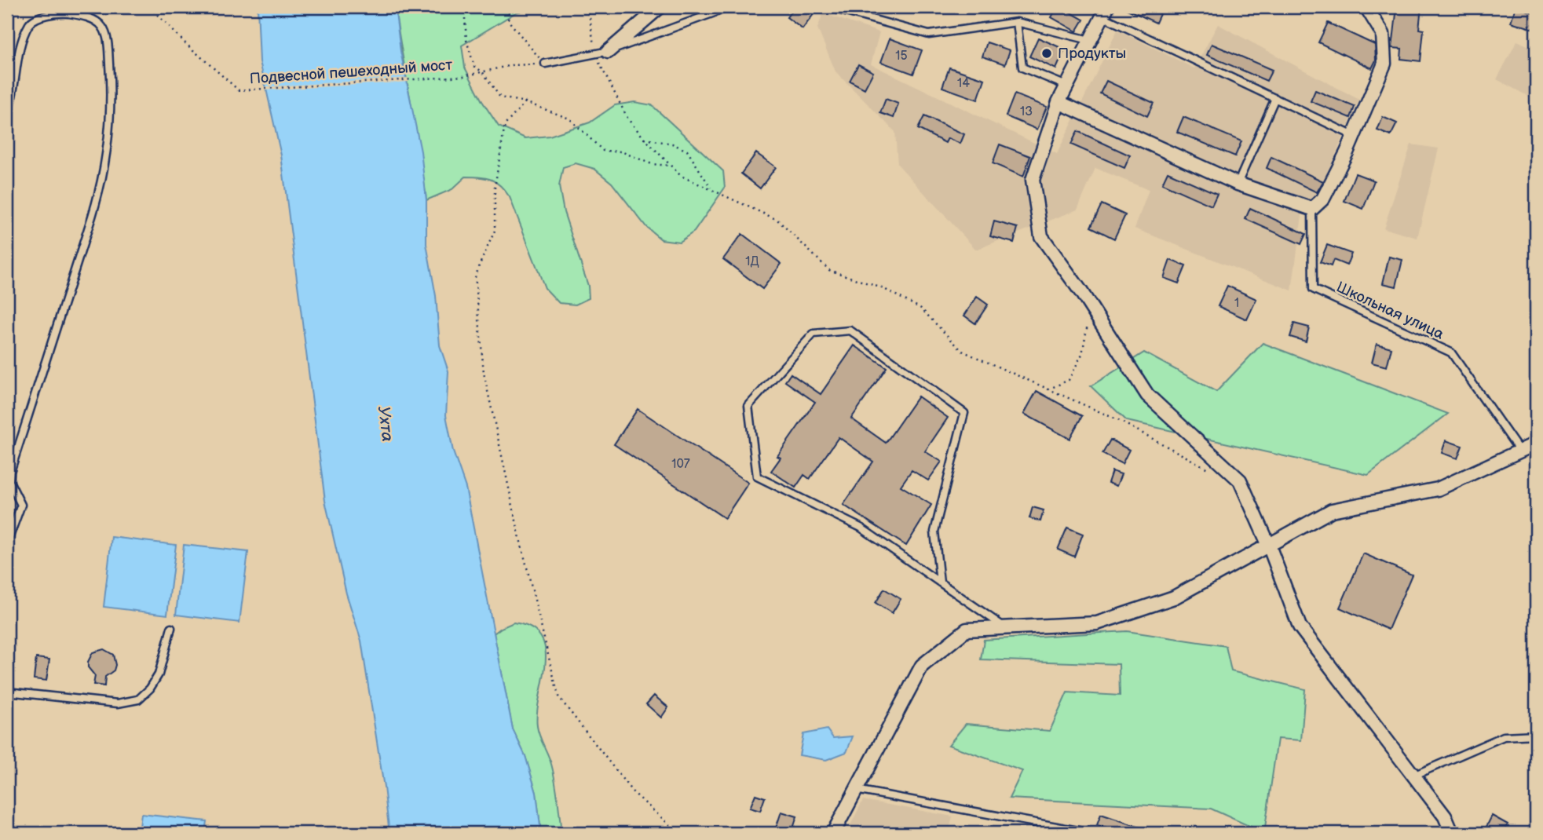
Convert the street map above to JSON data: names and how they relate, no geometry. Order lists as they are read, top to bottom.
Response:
{
  "streets": {
    "lane": ["Школьная улица"],
    "path": ["Подвесной пешеходный мост"]
  },
  "water": ["Ухта"],
  "places": ["Продукты"],
  "house_numbers": [
    "15",
    "14",
    "13",
    "1Д",
    "1",
    "107"
  ]
}
